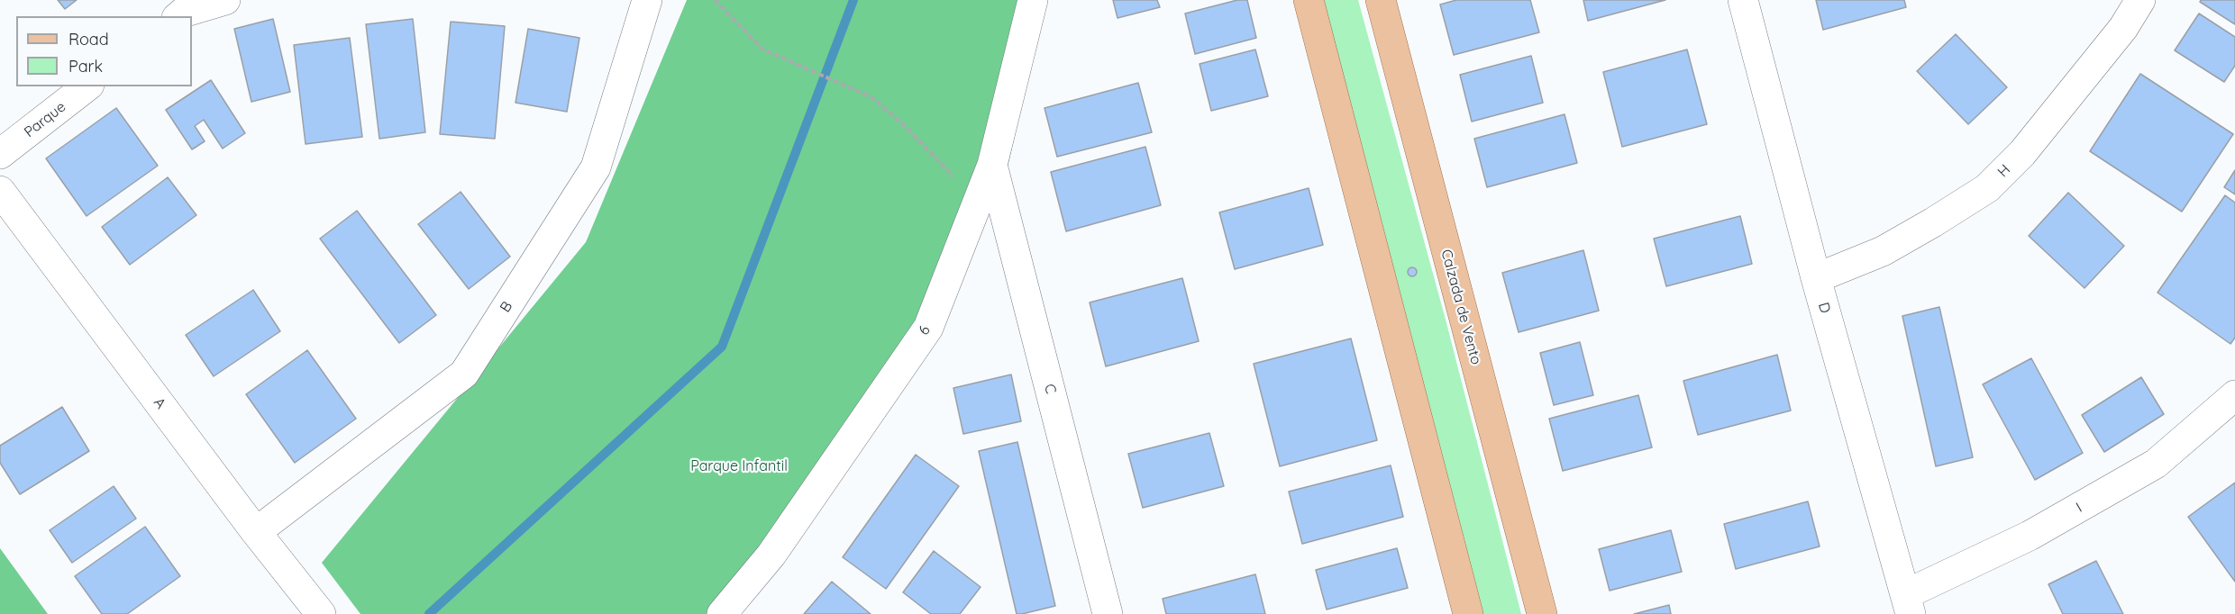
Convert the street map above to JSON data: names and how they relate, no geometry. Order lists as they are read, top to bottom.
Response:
{
  "streets": {
    "main road": ["Calzada de Vento"],
    "street": [
      "Parque",
      "H",
      "B",
      "D",
      "6",
      "C",
      "A",
      "I"
    ]
  },
  "crossings": [
    ["H", "D"],
    ["B", "A"],
    ["D", "I"],
    ["6", "C"]
  ],
  "parks": ["Parque Infantil"],
  "legend": ["Road", "Park"]
}
